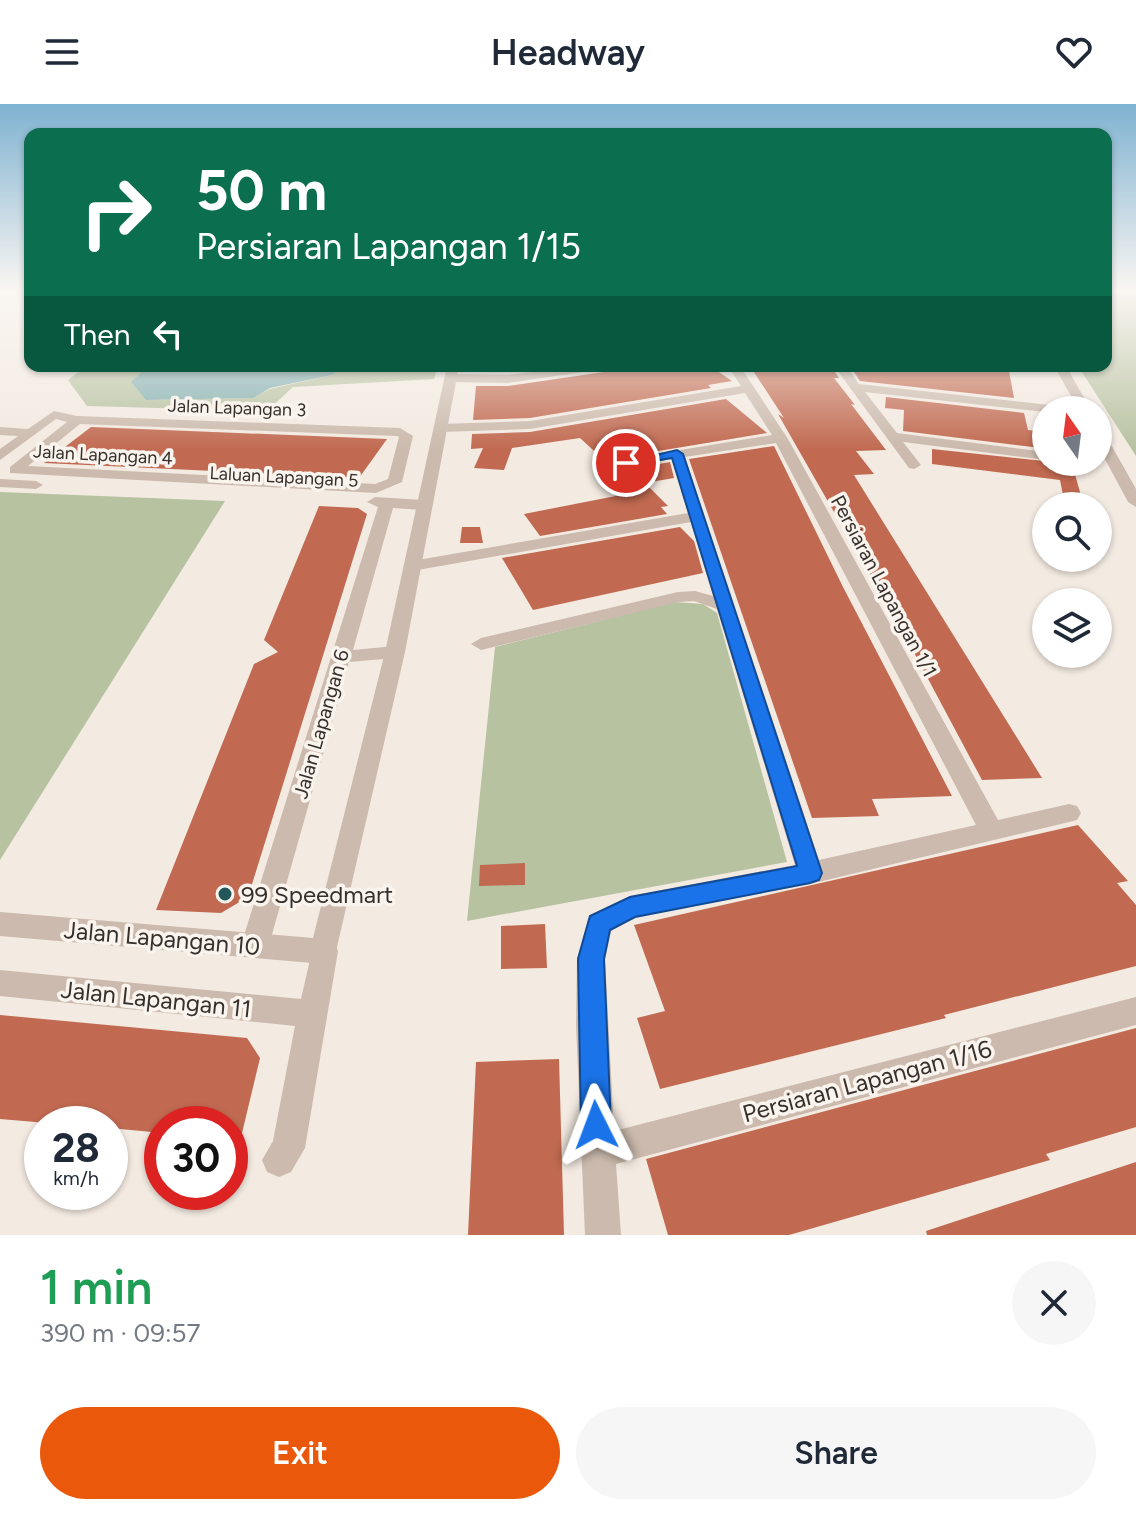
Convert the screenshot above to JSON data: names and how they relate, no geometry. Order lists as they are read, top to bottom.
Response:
{
  "streets": {
    "street": [
      "Jalan Lapangan 3",
      "Jalan Lapangan 4",
      "Laluan Lapangan 5",
      "Persiaran Lapangan 1/1",
      "Jalan Lapangan 6",
      "Jalan Lapangan 10",
      "Jalan Lapangan 11",
      "Persiaran Lapangan 1/16"
    ]
  },
  "crossings": [
    ["Jalan Lapangan 3", "Jalan Lapangan 4"],
    ["Jalan Lapangan 3", "Laluan Lapangan 5"],
    ["Jalan Lapangan 3", "Jalan Lapangan 6"],
    ["Jalan Lapangan 4", "Laluan Lapangan 5"],
    ["Jalan Lapangan 4", "Jalan Lapangan 6"],
    ["Laluan Lapangan 5", "Jalan Lapangan 6"],
    ["Jalan Lapangan 6", "Jalan Lapangan 10"]
  ],
  "places": ["99 Speedmart"],
  "north": "top",
  "page": {
    "header": "Headway",
    "turn": ["50 m", "Persiaran Lapangan 1/15"],
    "then": "Then",
    "speed": "28 km/h",
    "limit": "30",
    "heading": ["1 min", "390 m · 09:57"],
    "buttons": ["Exit", "Share"]
  }
}
